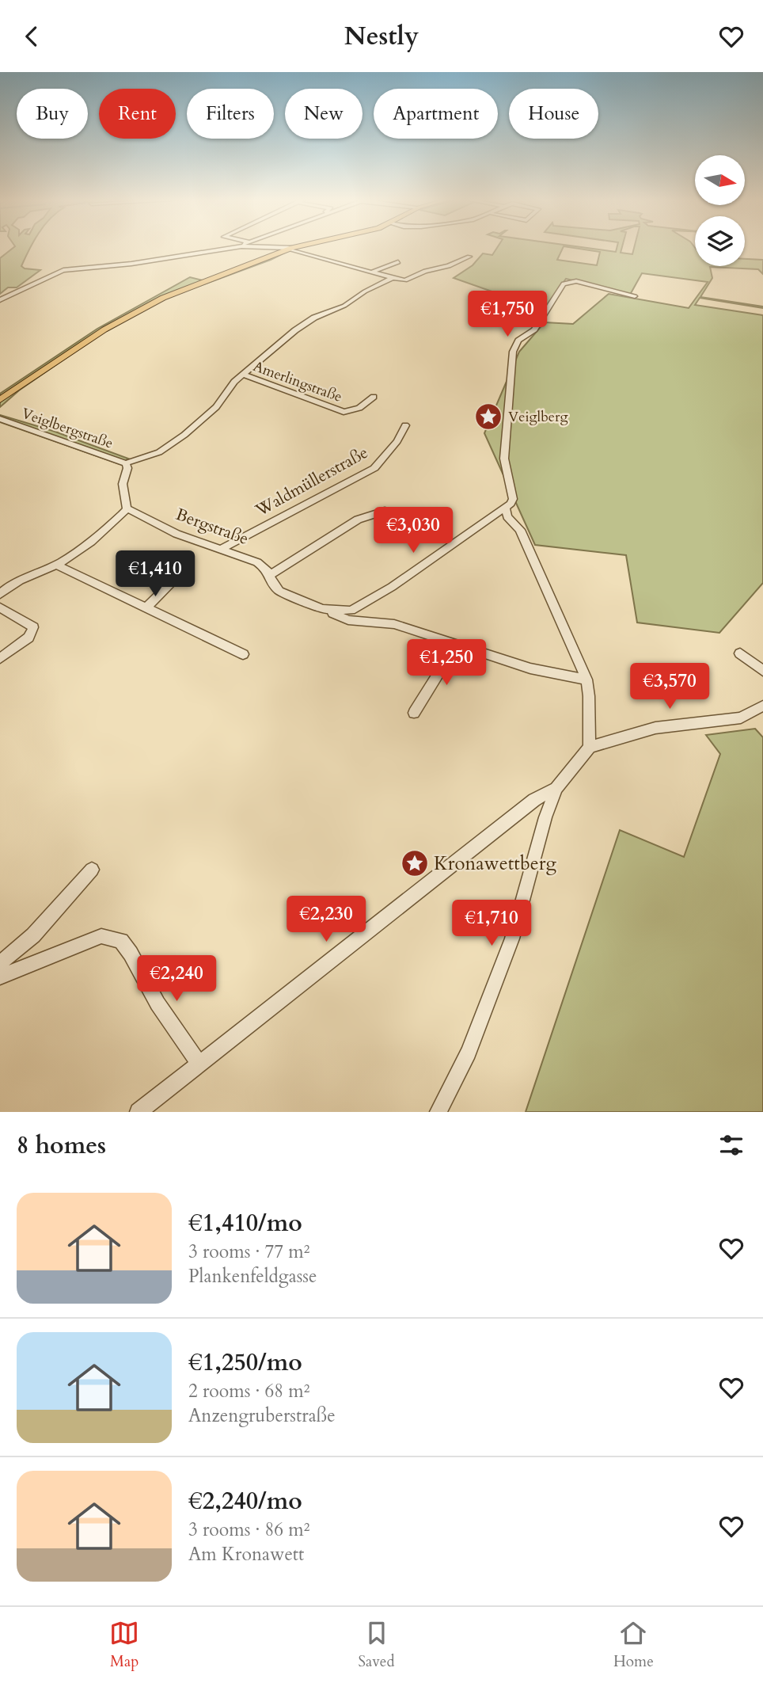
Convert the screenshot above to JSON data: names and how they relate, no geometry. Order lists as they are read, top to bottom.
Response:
{
  "streets": {
    "street": [
      "Amerlingstraße",
      "Veiglbergstraße",
      "Waldmüllerstraße",
      "Bergstraße"
    ]
  },
  "crossings": [
    ["Waldmüllerstraße", "Bergstraße"]
  ],
  "places": {
    "place": ["Veiglberg", "Kronawettberg"]
  },
  "north": "right",
  "page": {
    "header": "Nestly",
    "chip": [
      "Buy",
      "Rent",
      "Filters",
      "New",
      "Apartment",
      "House"
    ],
    "price": [
      "€1,750",
      "€3,030",
      "€1,410",
      "€1,250",
      "€3,570",
      "€2,230",
      "€1,710",
      "€2,240"
    ],
    "heading": "8 homes",
    "list": [
      {
        "name": "€1,410/mo",
        "note": "3 rooms · 77 m² · Plankenfeldgasse"
      },
      {
        "name": "€1,250/mo",
        "note": "2 rooms · 68 m² · Anzengruberstraße"
      },
      {
        "name": "€2,240/mo",
        "note": "3 rooms · 86 m² · Am Kronawett"
      }
    ],
    "tabs": ["Map", "Saved", "Home"]
  }
}
